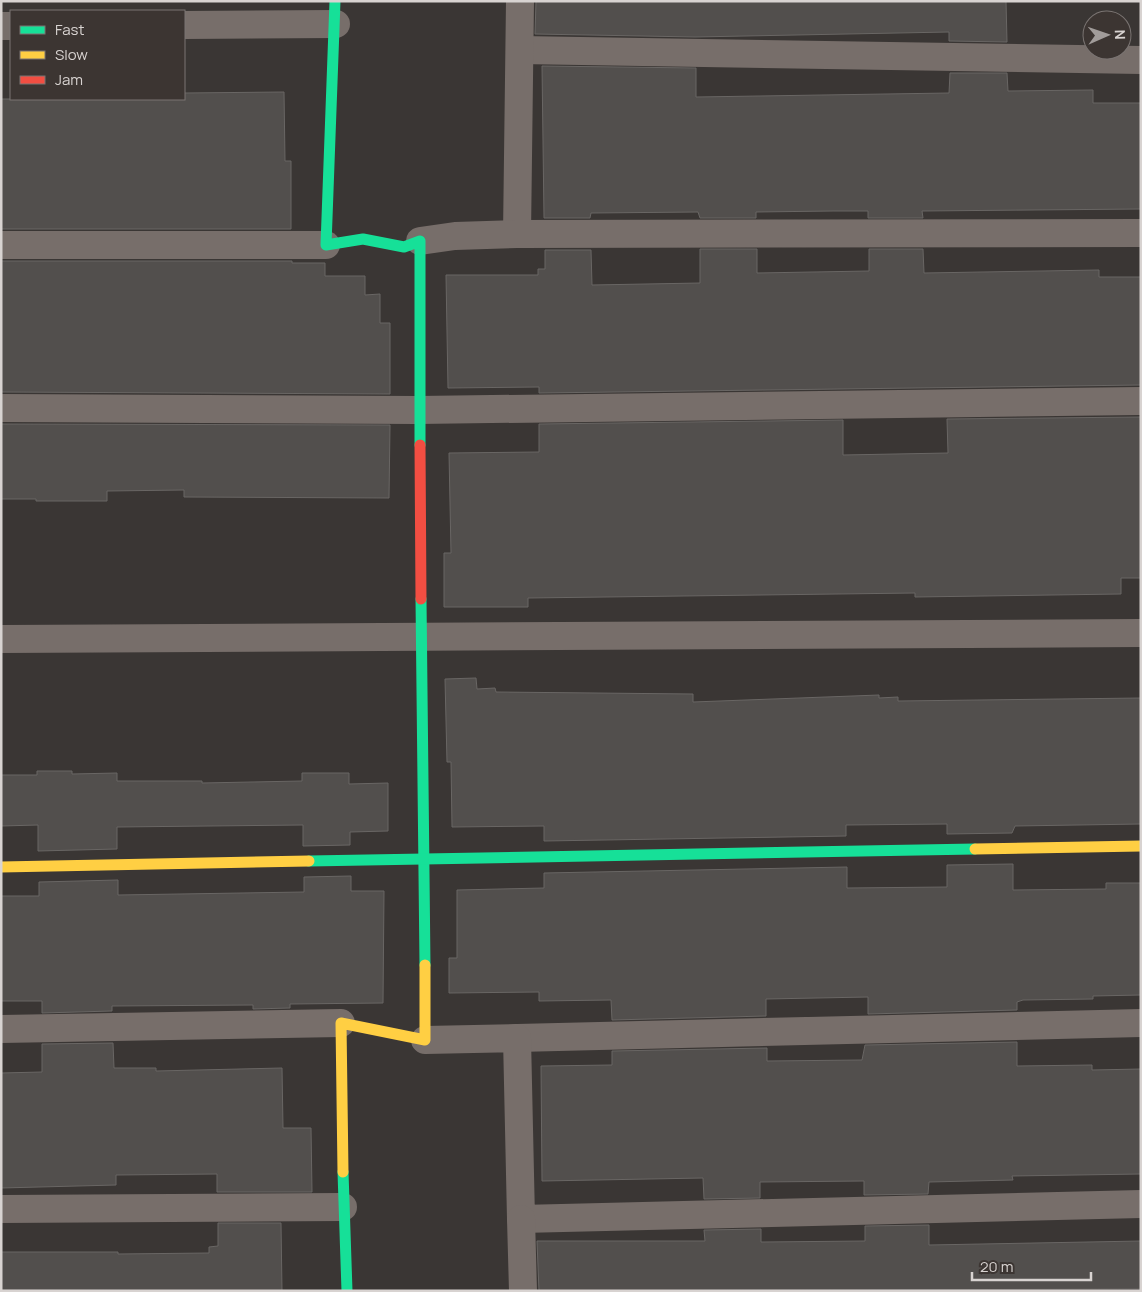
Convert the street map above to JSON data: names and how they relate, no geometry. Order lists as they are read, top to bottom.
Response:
{
  "legend": ["Fast", "Slow", "Jam"],
  "scale_bar": "20 m",
  "north": "right"
}
